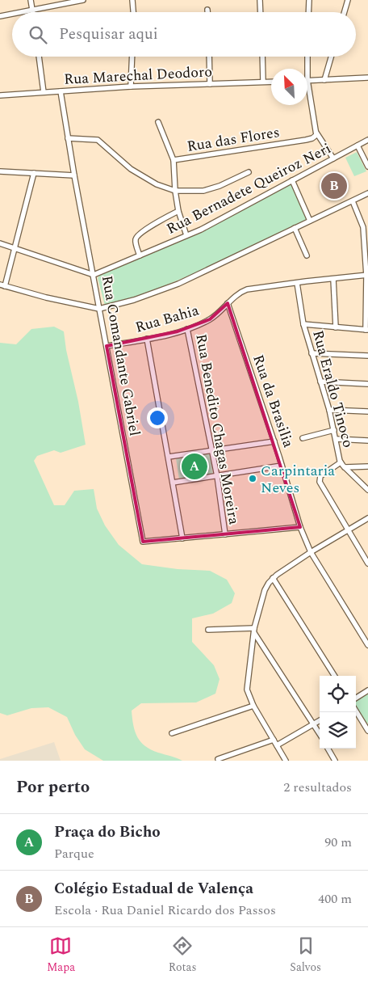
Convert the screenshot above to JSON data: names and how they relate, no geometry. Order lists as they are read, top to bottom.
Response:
{
  "streets": {
    "street": [
      "Rua Marechal Deodoro",
      "Rua das Flores",
      "Rua Bernadete Queiroz Neri",
      "Rua Bahia",
      "Rua Comandante Gabriel",
      "Rua Eraldo Tinoco",
      "Rua da Brasilia",
      "Rua Benedito Chagas Moreira"
    ]
  },
  "crossings": [
    ["Rua Marechal Deodoro", "Rua Comandante Gabriel"],
    ["Rua das Flores", "Rua Bernadete Queiroz Neri"],
    ["Rua Bernadete Queiroz Neri", "Rua Comandante Gabriel"],
    ["Rua Bahia", "Rua Comandante Gabriel"],
    ["Rua Bahia", "Rua Eraldo Tinoco"],
    ["Rua Bahia", "Rua da Brasilia"],
    ["Rua Bahia", "Rua Benedito Chagas Moreira"]
  ],
  "places": ["Carpintaria Neves"],
  "north": "top left",
  "page": {
    "search": "Pesquisar aqui",
    "pins": ["B", "A"],
    "heading": ["Por perto", "2 resultados"],
    "list": [
      {
        "mark": "A",
        "name": "Praça do Bicho",
        "note": "Parque",
        "value": "90 m"
      },
      {
        "mark": "B",
        "name": "Colégio Estadual de Valença",
        "note": "Escola · Rua Daniel Ricardo dos Passos",
        "value": "400 m"
      }
    ],
    "nav": ["Mapa", "Rotas", "Salvos"]
  }
}
